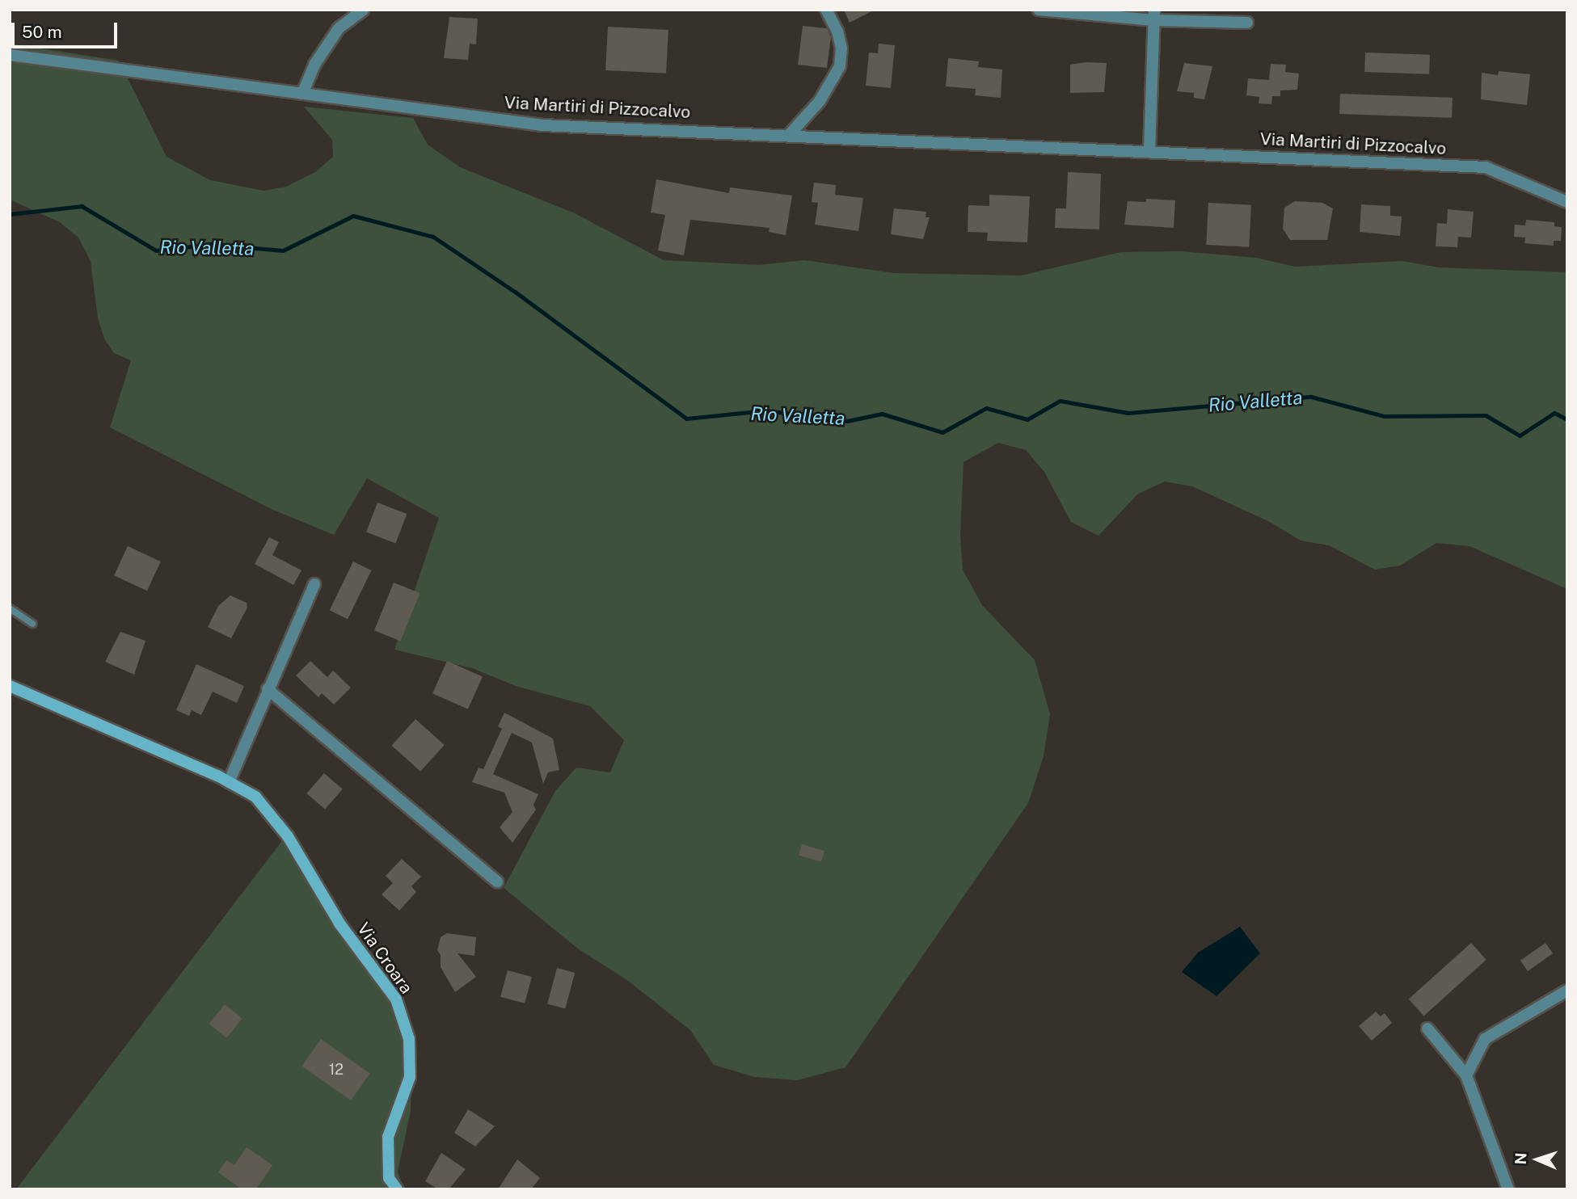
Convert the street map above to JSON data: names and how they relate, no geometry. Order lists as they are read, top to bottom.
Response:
{
  "streets": {
    "street": ["Via Martiri di Pizzocalvo", "Via Croara"]
  },
  "water": ["Rio Valletta"],
  "house_numbers": ["12"],
  "scale_bar": "50 m",
  "north": "left"
}
